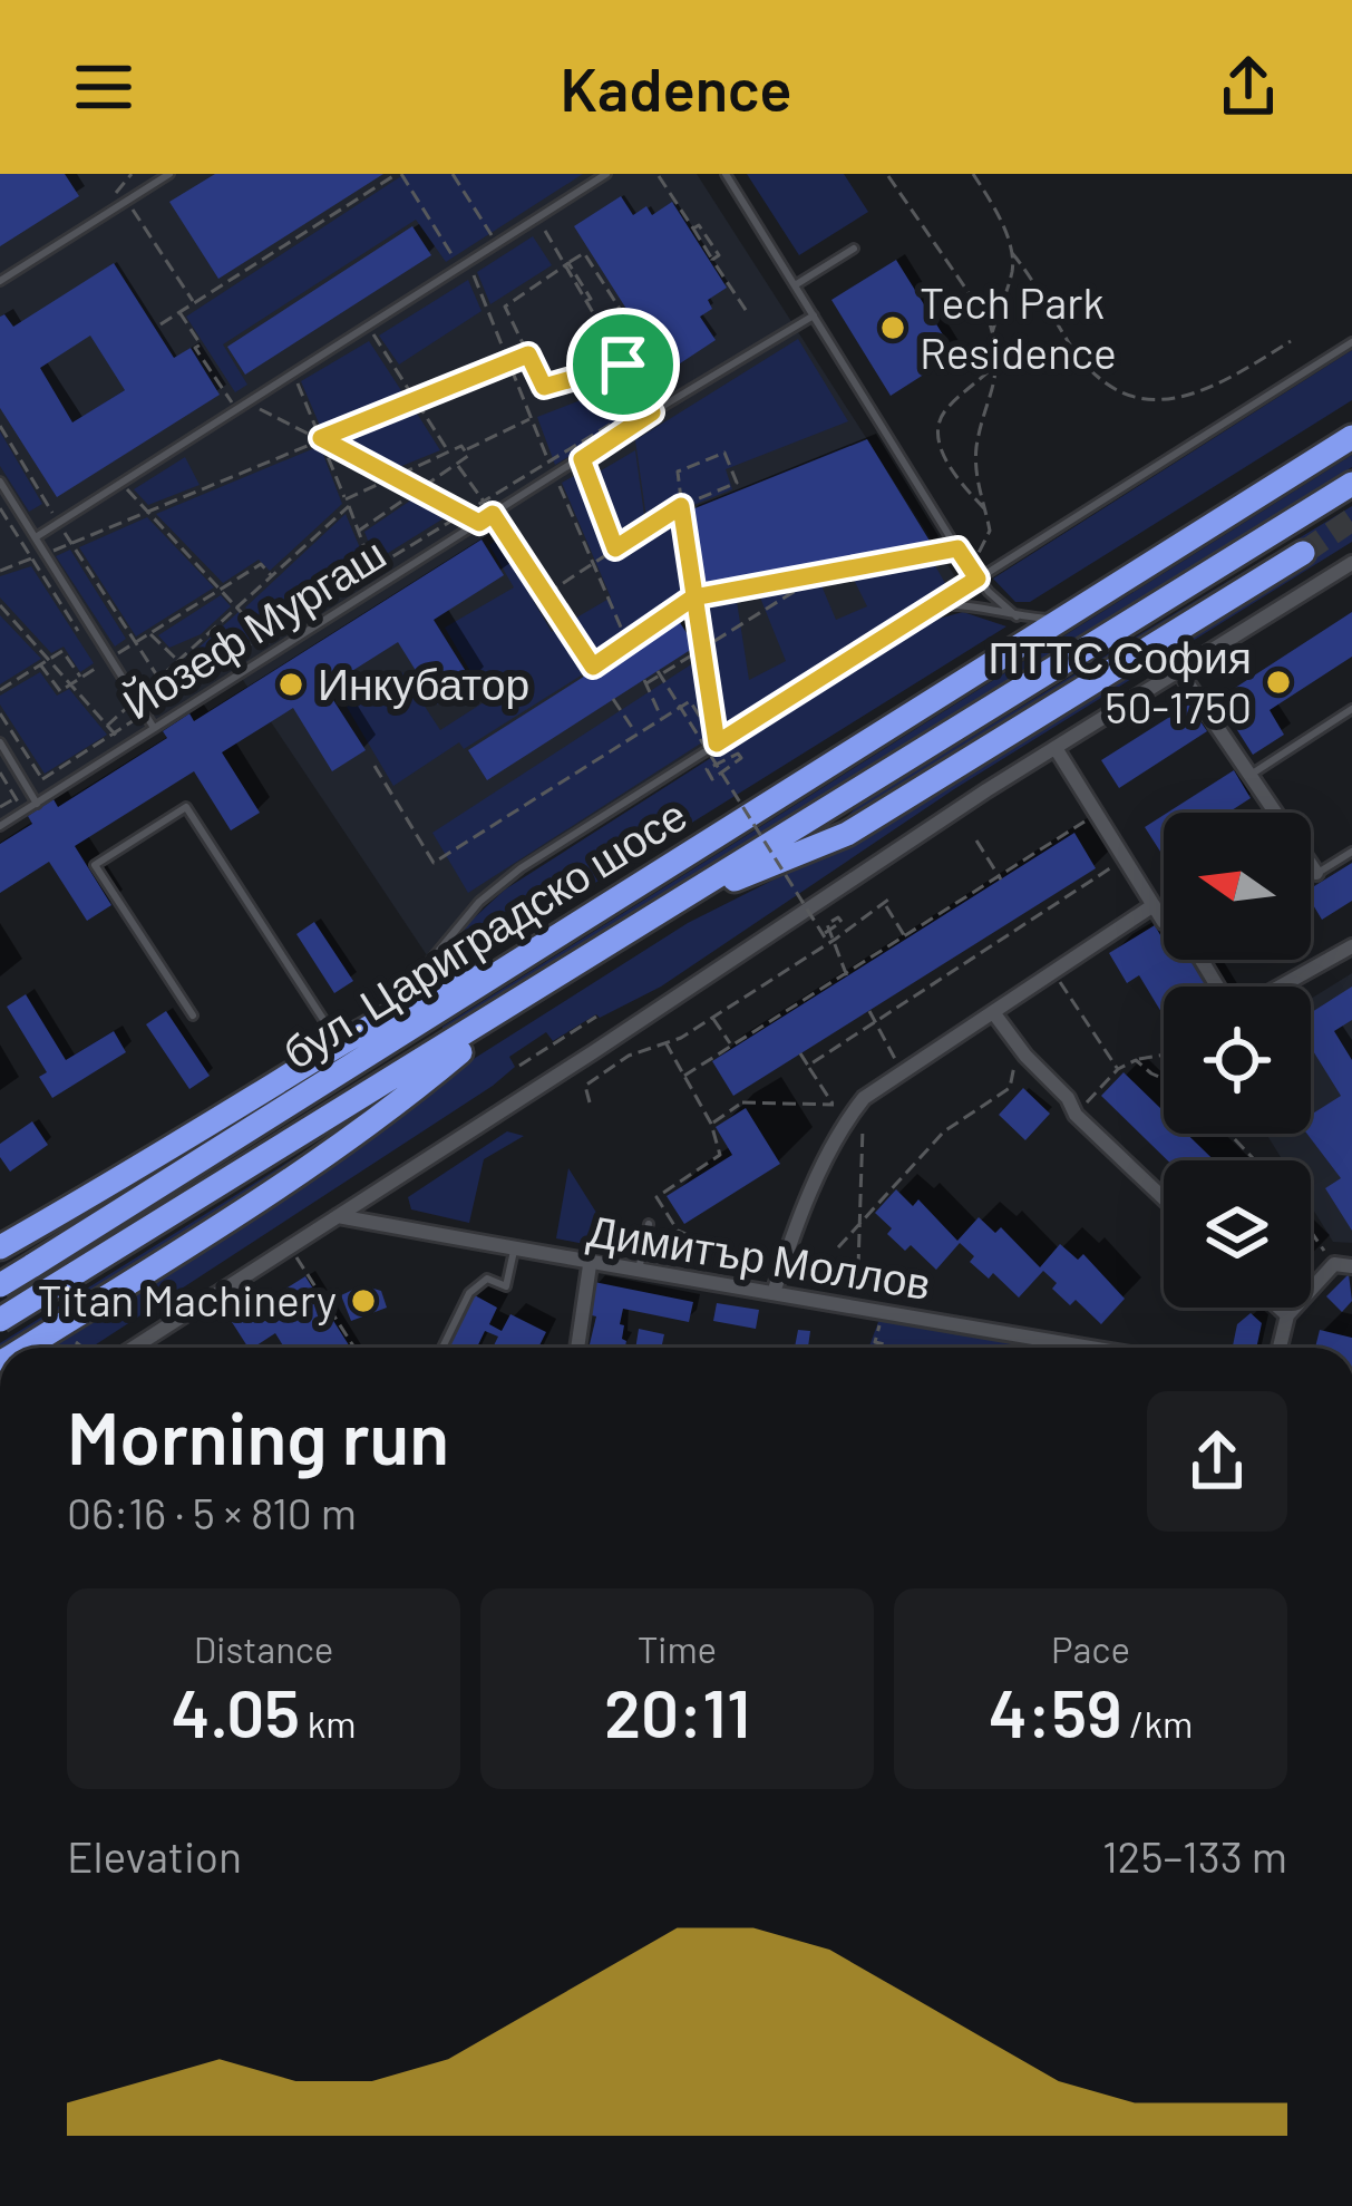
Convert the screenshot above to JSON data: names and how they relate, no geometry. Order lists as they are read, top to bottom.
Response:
{
  "streets": {
    "highway": ["бул. Цариградско шосе"],
    "street": ["Димитър Моллов"],
    "lane": ["Йозеф Мургаш"]
  },
  "places": [
    "Tech Park Residence",
    "ПТТС София 50-1750",
    "Инкубатор",
    "Titan Machinery"
  ],
  "north": "left",
  "page": {
    "header": "Kadence",
    "heading": ["Morning run", "06:16 · 5 × 810 m"],
    "stats": [
      ["Distance", "4.05 km"],
      ["Time", "20:11"],
      ["Pace", "4:59 /km"]
    ],
    "chart": ["Elevation", "125–133 m"]
  }
}
